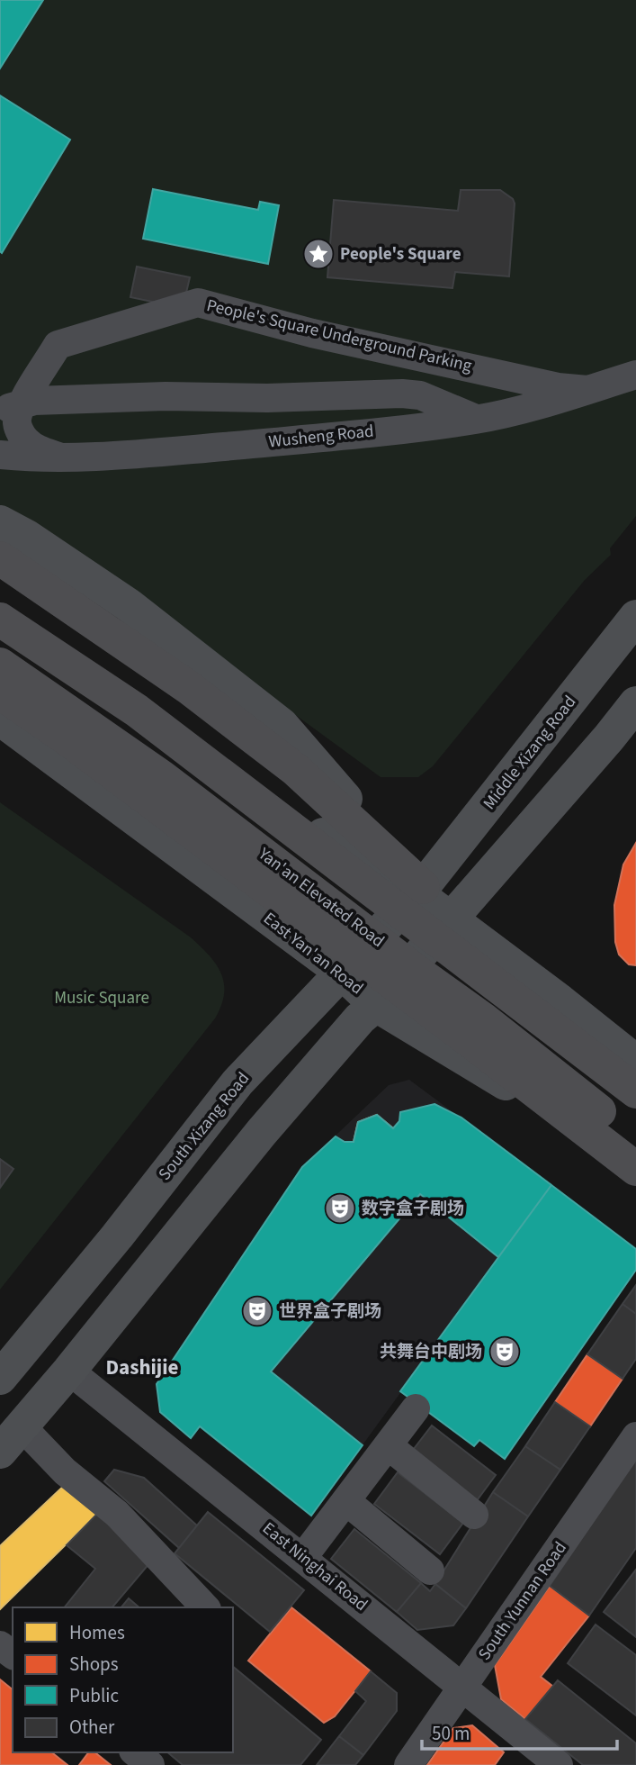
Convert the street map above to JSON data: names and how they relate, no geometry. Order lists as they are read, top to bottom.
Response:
{
  "streets": {
    "highway": ["Yan'an Elevated Road"],
    "main road": ["Middle Xizang Road", "East Yan'an Road", "South Xizang Road"],
    "street": [
      "People's Square Underground Parking",
      "Wusheng Road",
      "East Ninghai Road",
      "South Yunnan Road"
    ]
  },
  "crossings": [
    ["People's Square Underground Parking", "Wusheng Road"],
    ["Middle Xizang Road", "South Xizang Road"],
    ["East Yan'an Road", "South Xizang Road"],
    ["East Ninghai Road", "South Yunnan Road"]
  ],
  "districts": ["Dashijie"],
  "parks": ["Music Square"],
  "places": {
    "place": ["People's Square"],
    "theatre": ["数字盒子剧场", "世界盒子剧场", "共舞台中剧场"]
  },
  "legend": [
    "Homes",
    "Shops",
    "Public",
    "Other"
  ],
  "scale_bar": "50 m"
}
